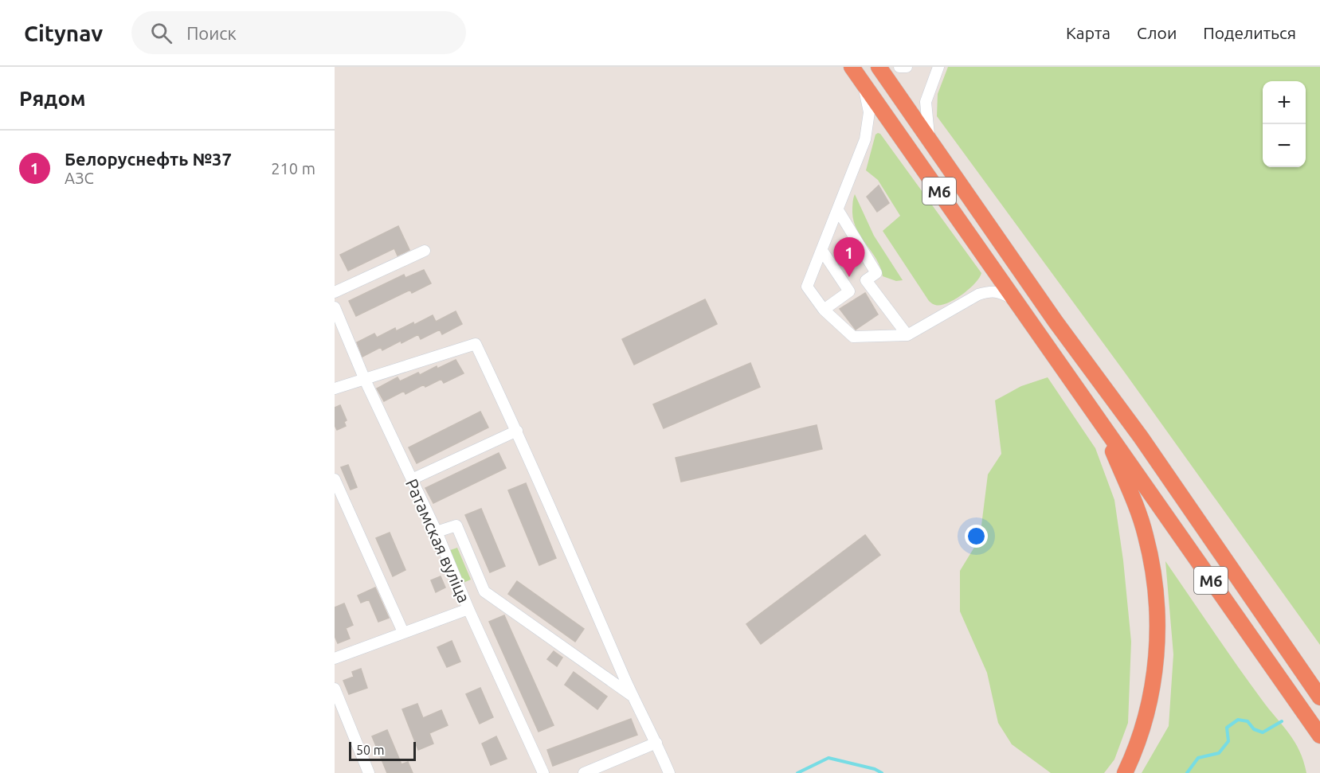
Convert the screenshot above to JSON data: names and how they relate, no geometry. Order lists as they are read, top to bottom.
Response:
{
  "streets": {
    "highway": ["М6"],
    "street": ["Ратамская вуліца"]
  },
  "scale_bar": "50 m",
  "page": {
    "header": "Citynav",
    "search": "Поиск",
    "nav": ["Карта", "Слои", "Поделиться"],
    "heading": "Рядом",
    "map_buttons": ["+", "−"],
    "list": [
      {
        "mark": "1",
        "name": "Белоруснефть №37",
        "note": "АЗС",
        "value": "210 m"
      }
    ],
    "pins": "1",
    "scale": "50 m"
  }
}
